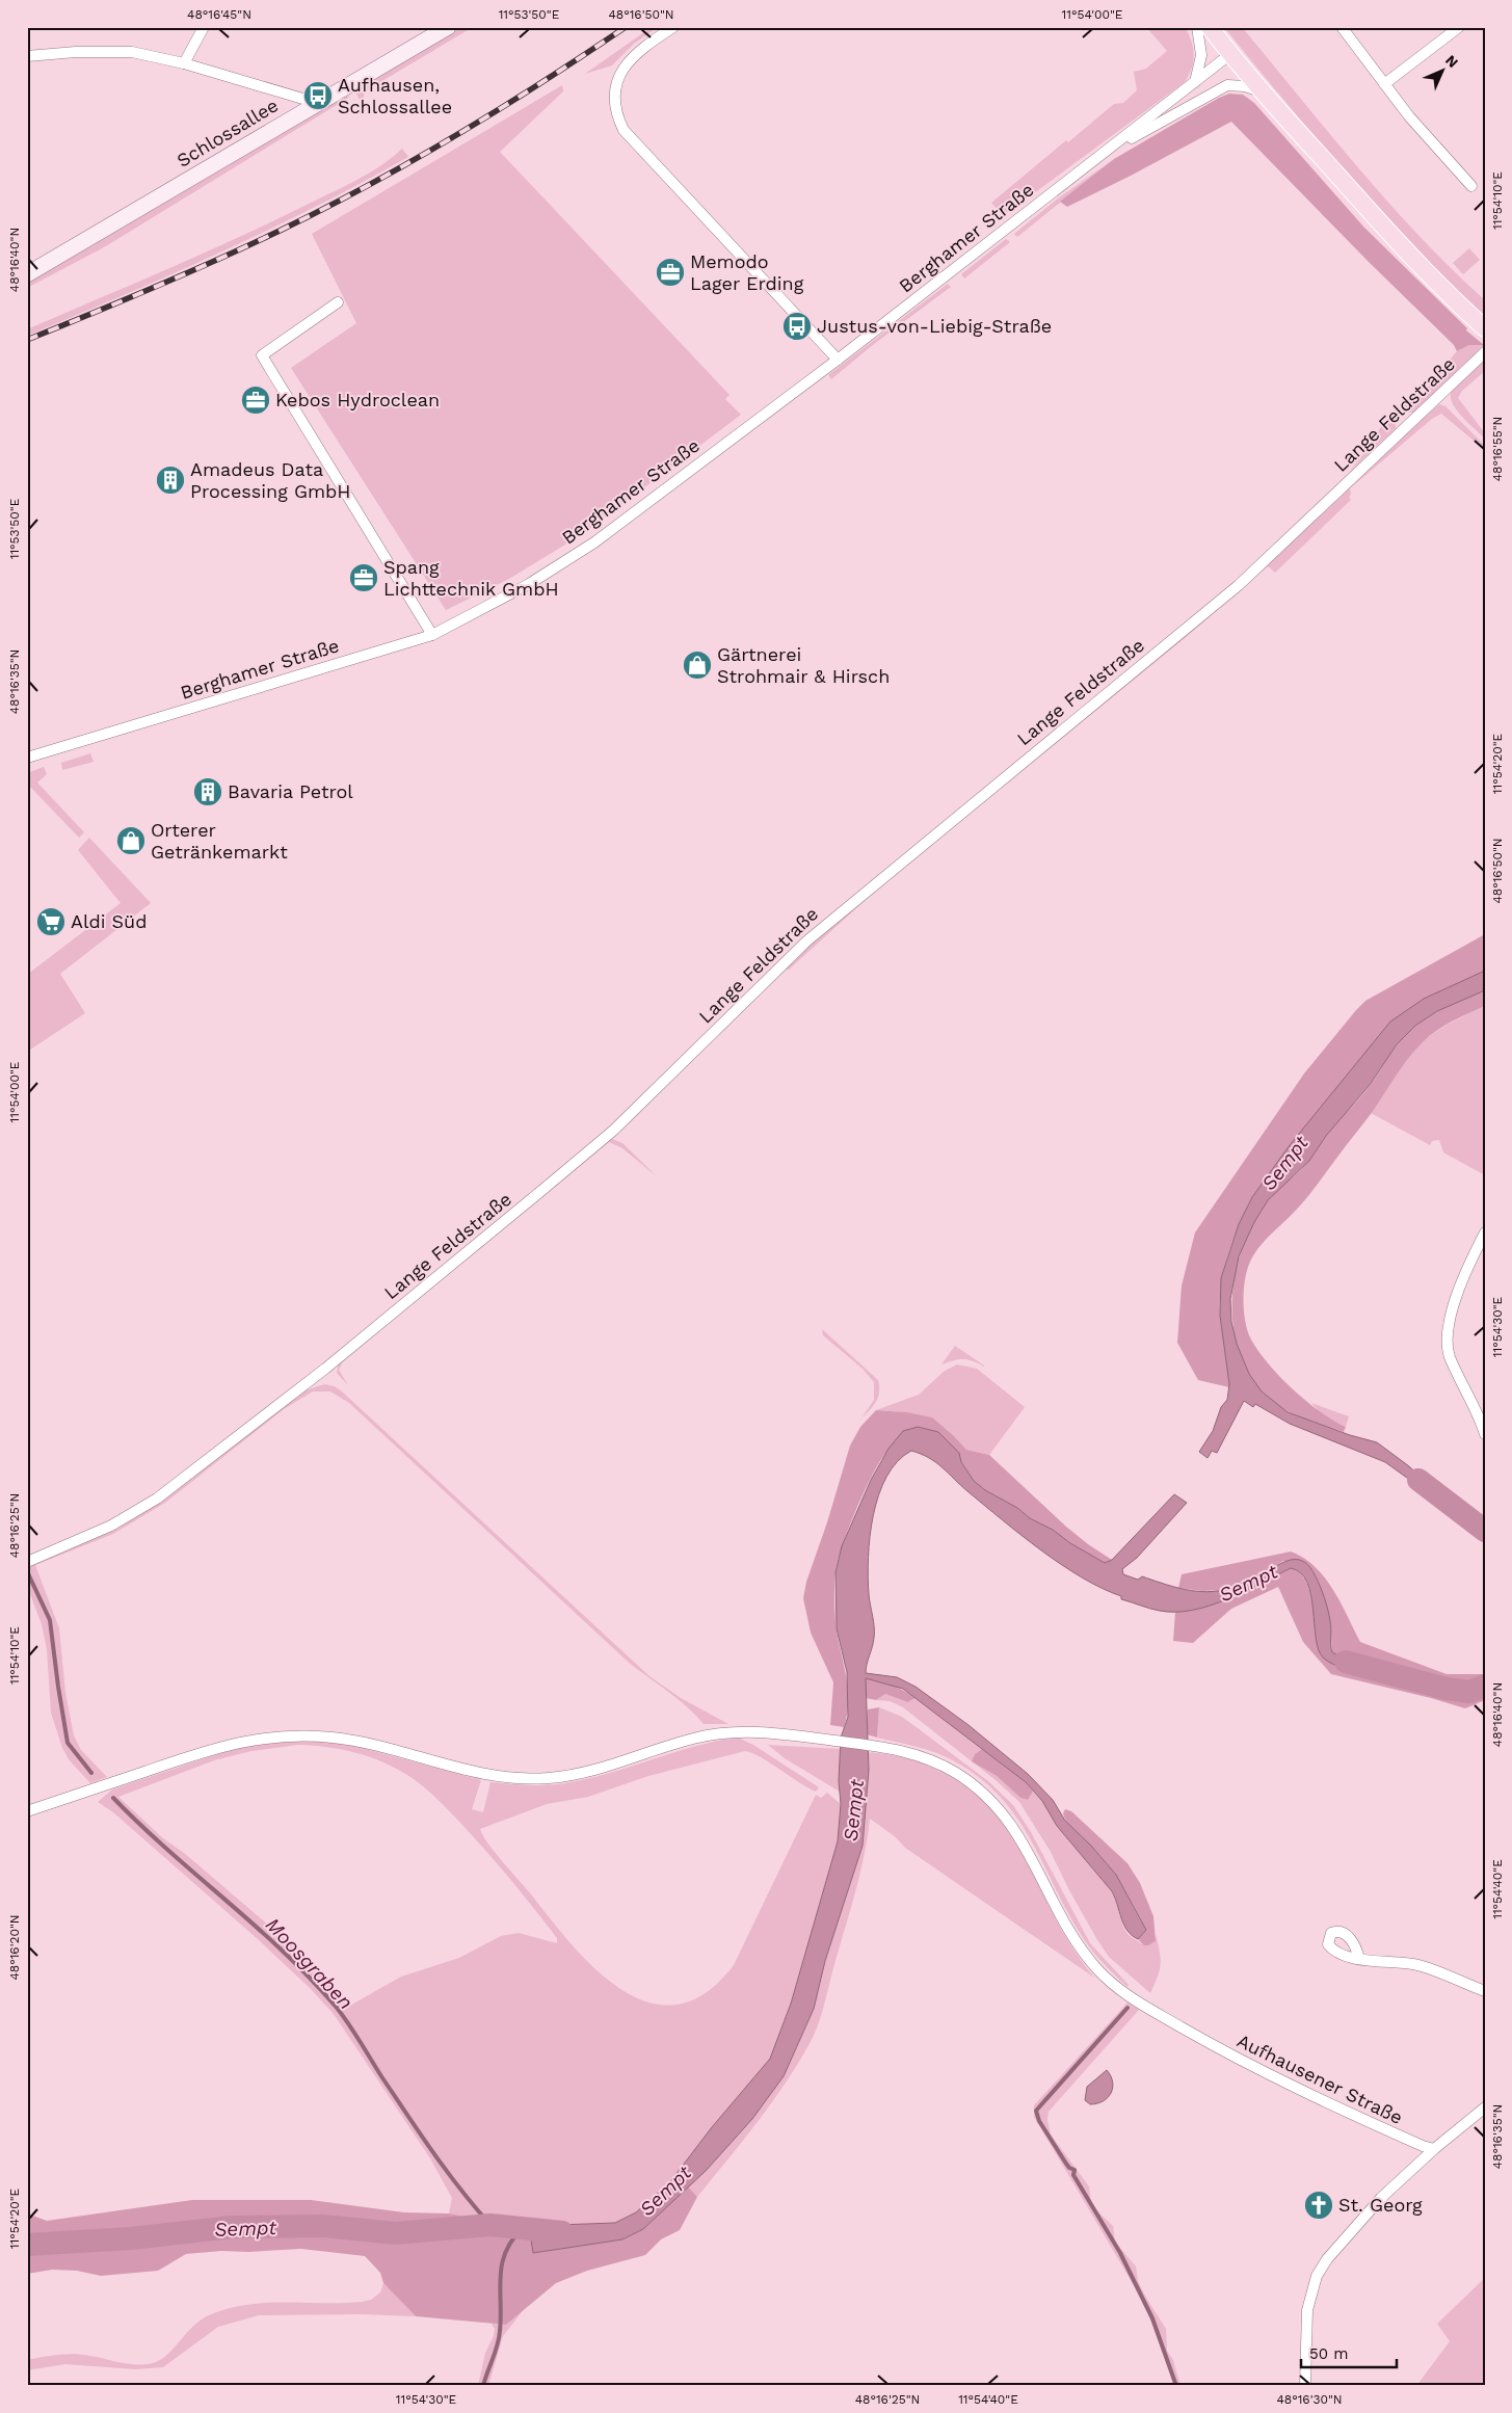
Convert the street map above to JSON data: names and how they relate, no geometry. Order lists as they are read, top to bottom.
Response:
{
  "streets": {
    "main road": ["Schlossallee"],
    "street": ["Berghamer Straße", "Lange Feldstraße", "Aufhausener Straße"]
  },
  "water": ["Sempt", "Moosgraben"],
  "places": {
    "bus stop": ["Aufhausen, Schlossallee", "Justus-von-Liebig-Straße"],
    "office": ["Memodo Lager Erding", "Kebos Hydroclean", "Spang Lichttechnik GmbH"],
    "building": ["Amadeus Data Processing GmbH", "Bavaria Petrol"],
    "shop": ["Gärtnerei Strohmair & Hirsch", "Orterer Getränkemarkt"],
    "supermarket": ["Aldi Süd"],
    "church": ["St. Georg"]
  },
  "scale_bar": "50 m",
  "north": "top right",
  "coordinates": [
    "48°16'45\"N",
    "11°53'50\"E",
    "48°16'50\"N",
    "11°54'00\"E",
    "11°54'10\"E",
    "48°16'40\"N",
    "48°16'55\"N",
    "48°16'35\"N",
    "11°54'20\"E",
    "11°54'30\"E",
    "48°16'25\"N",
    "11°54'40\"E",
    "48°16'20\"N",
    "48°16'30\"N"
  ]
}
